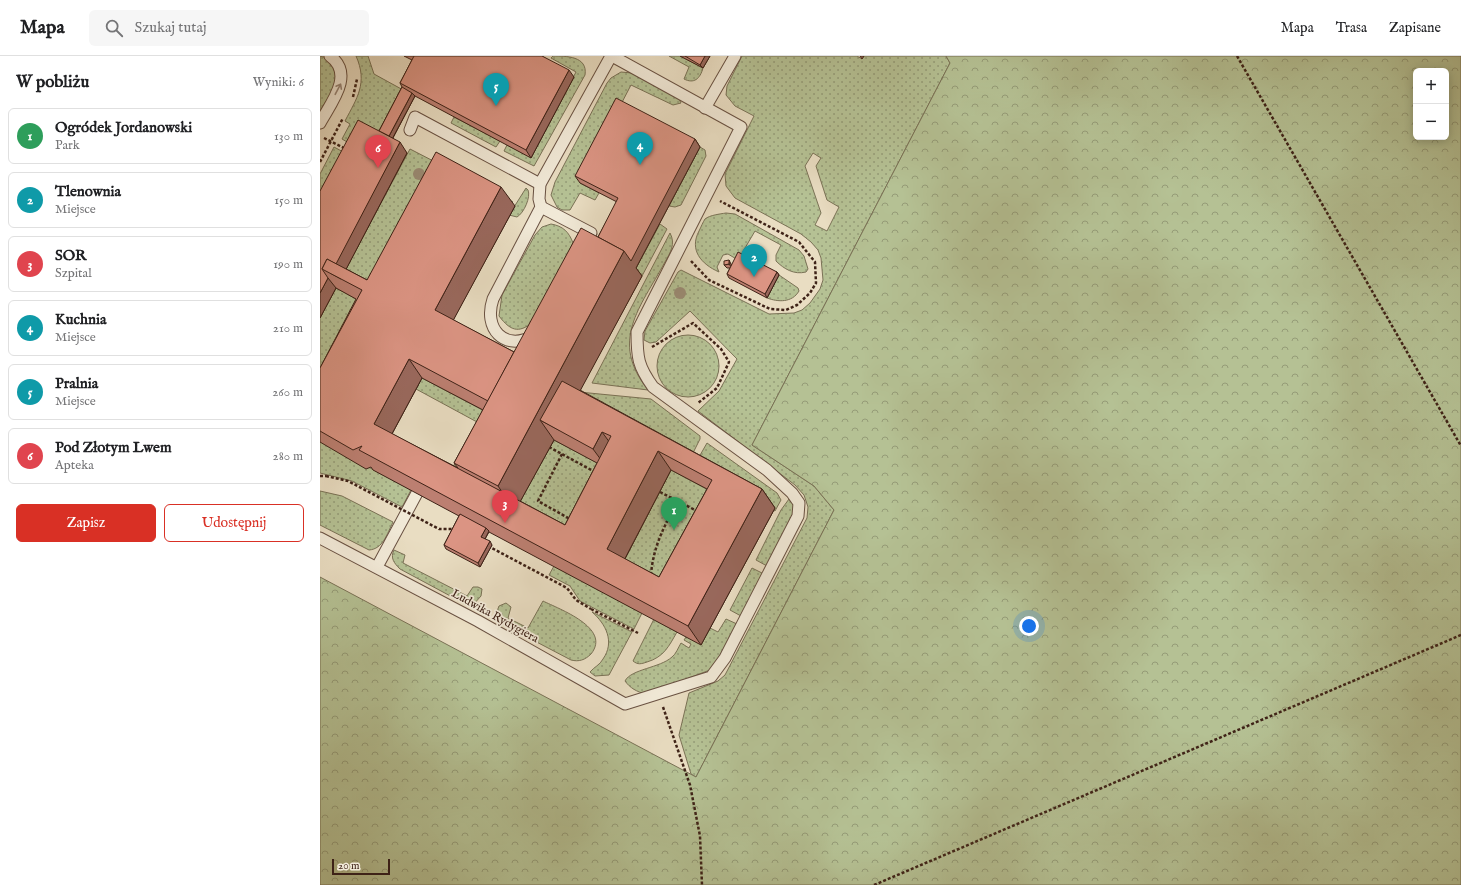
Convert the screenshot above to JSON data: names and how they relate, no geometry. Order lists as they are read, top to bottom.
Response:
{
  "streets": {
    "lane": ["Ludwika Rydygiera"]
  },
  "scale_bar": "20 m",
  "page": {
    "header": "Mapa",
    "search": "Szukaj tutaj",
    "nav": ["Mapa", "Trasa", "Zapisane"],
    "heading": ["W pobliżu", "Wyniki: 6"],
    "map_buttons": ["+", "−"],
    "pins": [
      "5",
      "4",
      "6",
      "2",
      "3",
      "1"
    ],
    "list": [
      {
        "mark": "1",
        "name": "Ogródek Jordanowski",
        "note": "Park",
        "value": "130 m"
      },
      {
        "mark": "2",
        "name": "Tlenownia",
        "note": "Miejsce",
        "value": "150 m"
      },
      {
        "mark": "3",
        "name": "SOR",
        "note": "Szpital",
        "value": "190 m"
      },
      {
        "mark": "4",
        "name": "Kuchnia",
        "note": "Miejsce",
        "value": "210 m"
      },
      {
        "mark": "5",
        "name": "Pralnia",
        "note": "Miejsce",
        "value": "260 m"
      },
      {
        "mark": "6",
        "name": "Pod Złotym Lwem",
        "note": "Apteka",
        "value": "280 m"
      }
    ],
    "buttons": ["Zapisz", "Udostępnij"],
    "scale": "20 m"
  }
}
